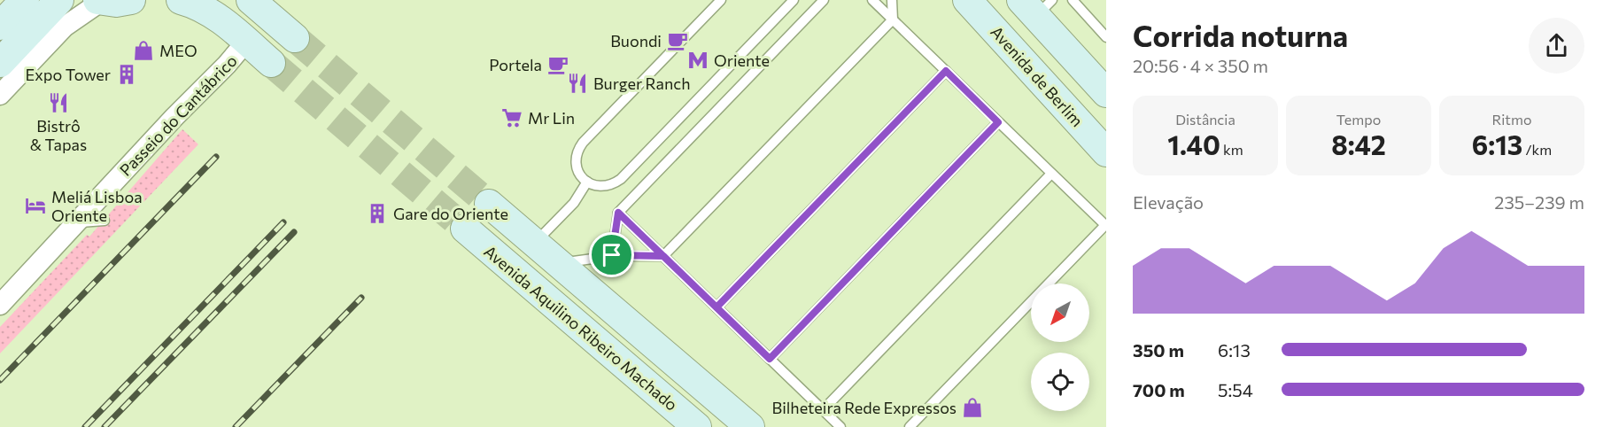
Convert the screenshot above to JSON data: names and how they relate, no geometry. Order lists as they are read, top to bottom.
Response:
{
  "streets": {
    "main road": ["Avenida de Berlim", "Avenida Aquilino Ribeiro Machado"],
    "street": ["Passeio do Cantábrico"]
  },
  "places": {
    "cafe": ["Buondi", "Portela"],
    "shop": ["MEO", "Bilheteira Rede Expressos"],
    "metro station": ["Oriente"],
    "building": ["Expo Tower", "Gare do Oriente"],
    "restaurant": ["Burger Ranch", "Bistrô & Tapas"],
    "supermarket": ["Mr Lin"],
    "hotel": ["Meliá Lisboa Oriente"]
  },
  "north": "bottom left",
  "page": {
    "heading": ["Corrida noturna", "20:56 · 4 × 350 m"],
    "stats": [
      ["Distância", "1.40 km"],
      ["Tempo", "8:42"],
      ["Ritmo", "6:13 /km"]
    ],
    "chart": ["Elevação", "235–239 m"],
    "list": [
      {
        "name": "350 m",
        "note": "6:13"
      },
      {
        "name": "700 m",
        "note": "5:54"
      }
    ]
  }
}
